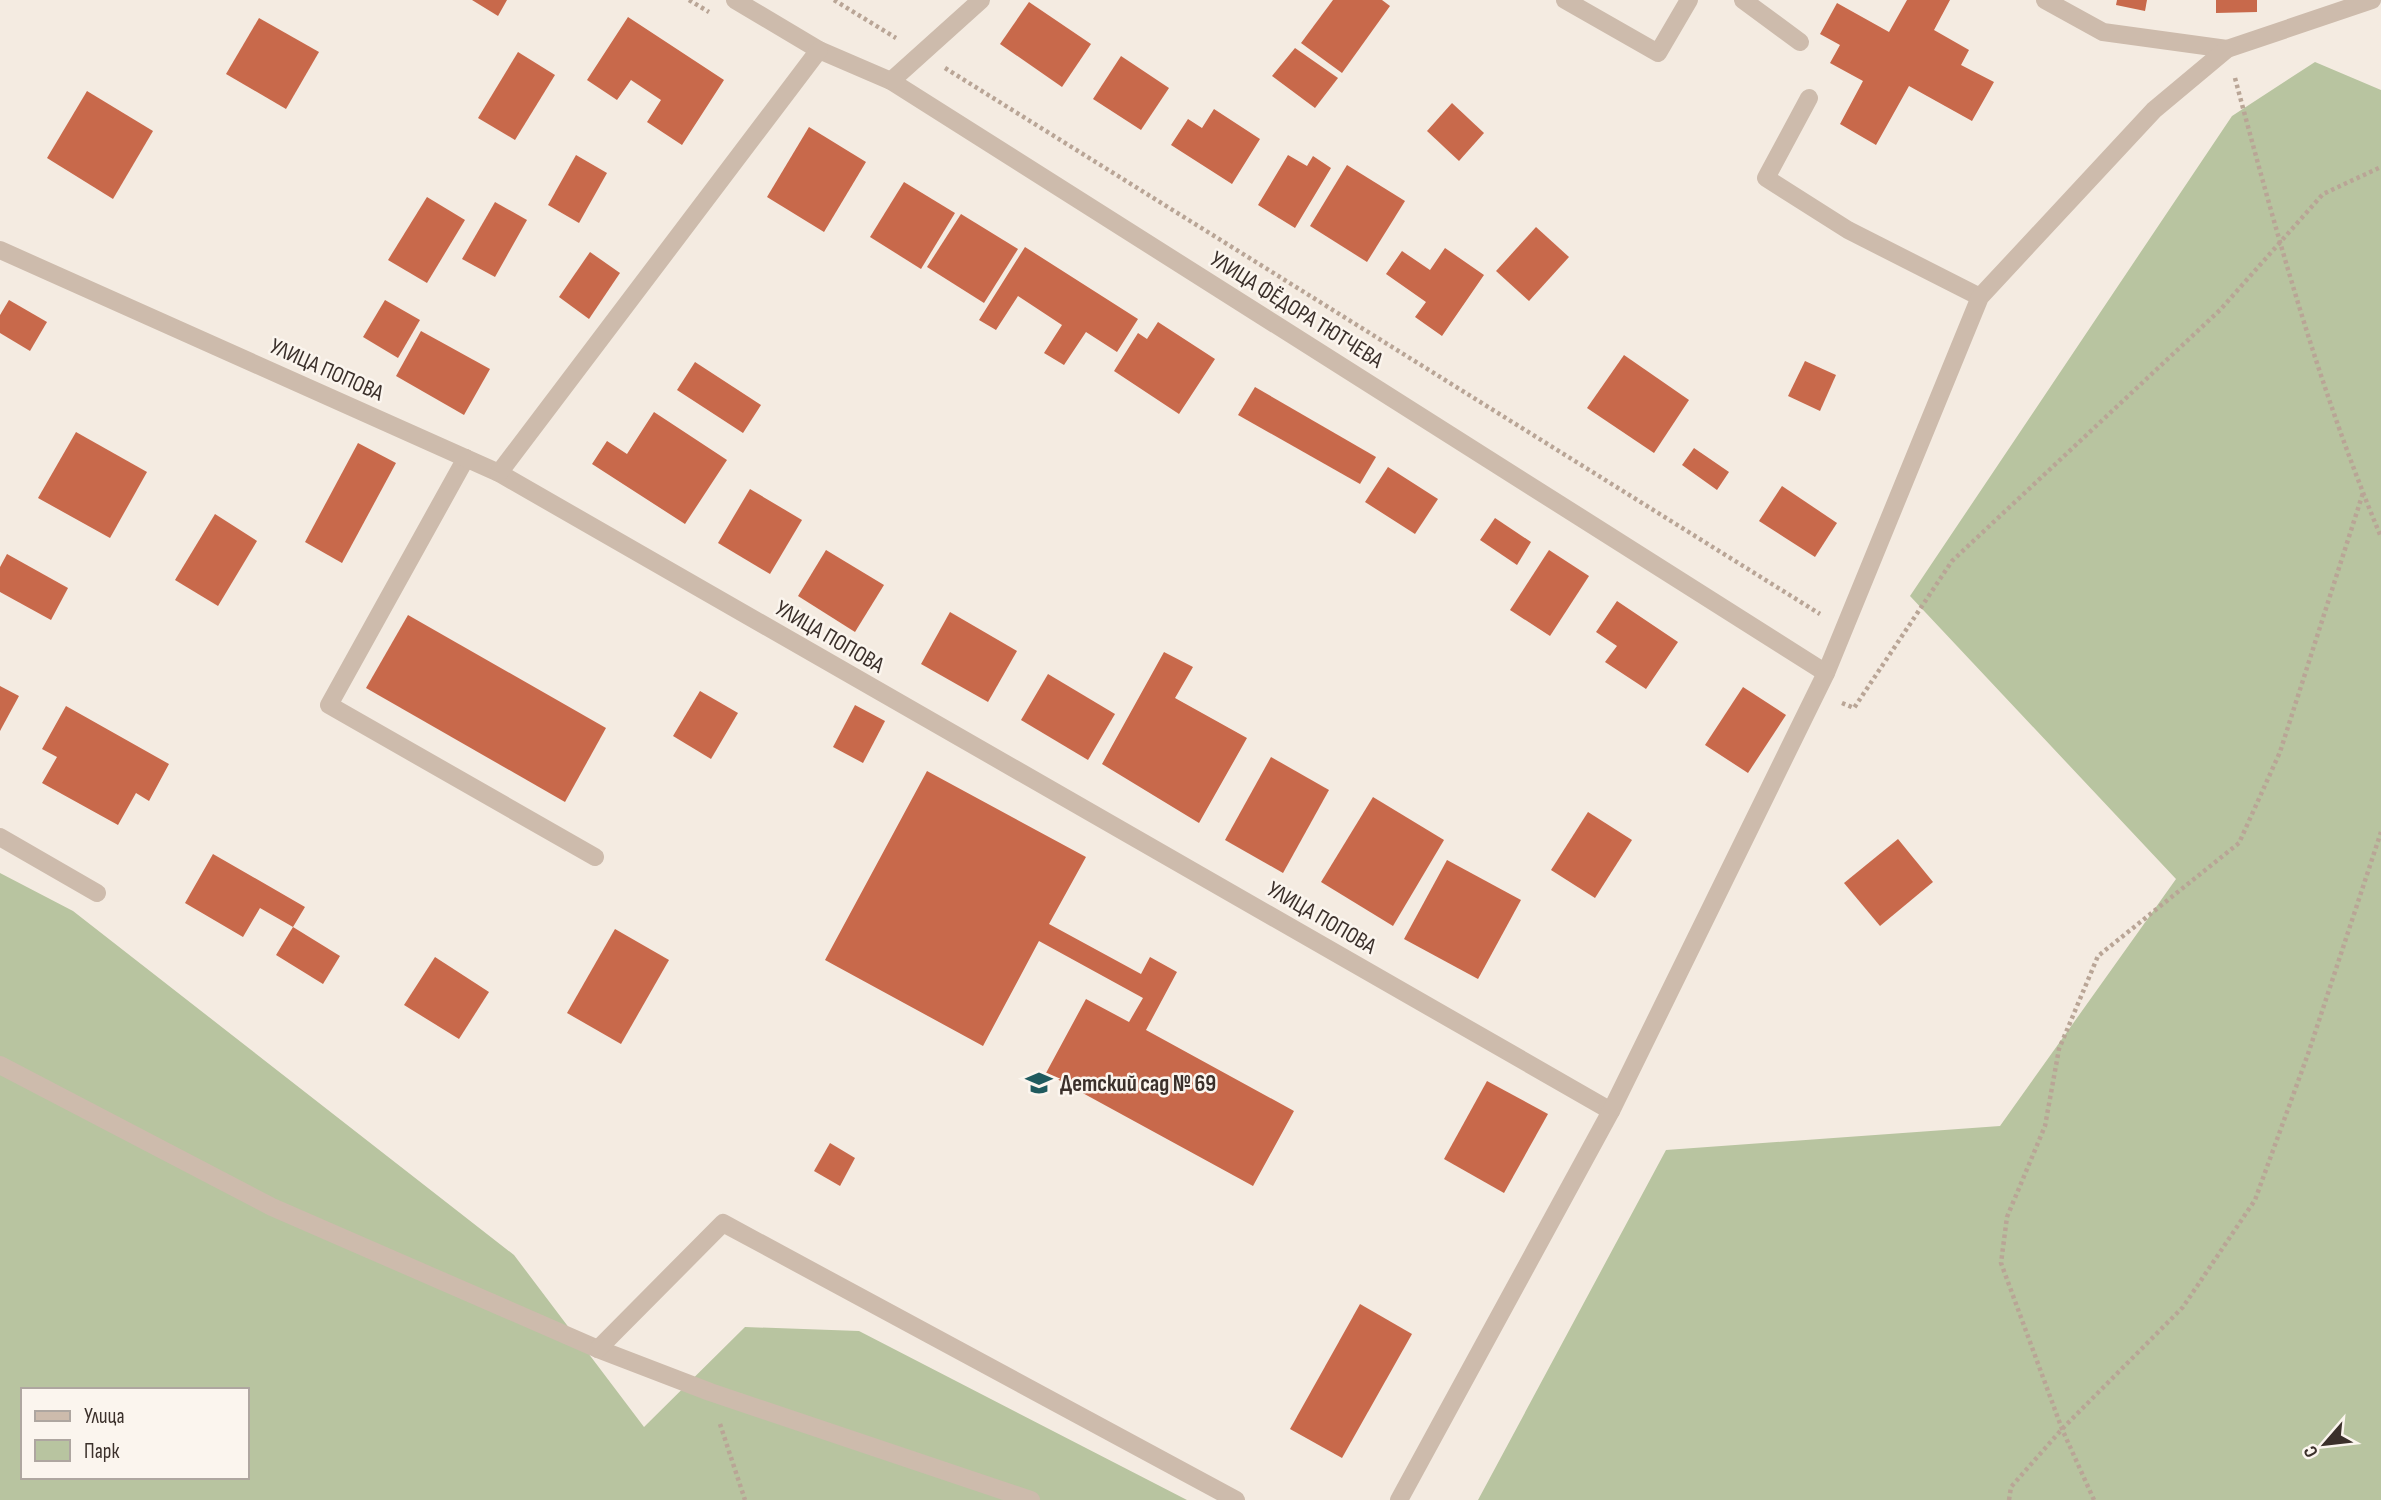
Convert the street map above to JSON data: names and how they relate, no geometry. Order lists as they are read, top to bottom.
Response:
{
  "streets": {
    "street": ["УЛИЦА ФЁДОРА ТЮТЧЕВА", "УЛИЦА ПОПОВА"]
  },
  "places": {
    "school or university": ["Детский сад № 69"]
  },
  "legend": ["Улица", "Парк"],
  "north": "bottom left"
}
